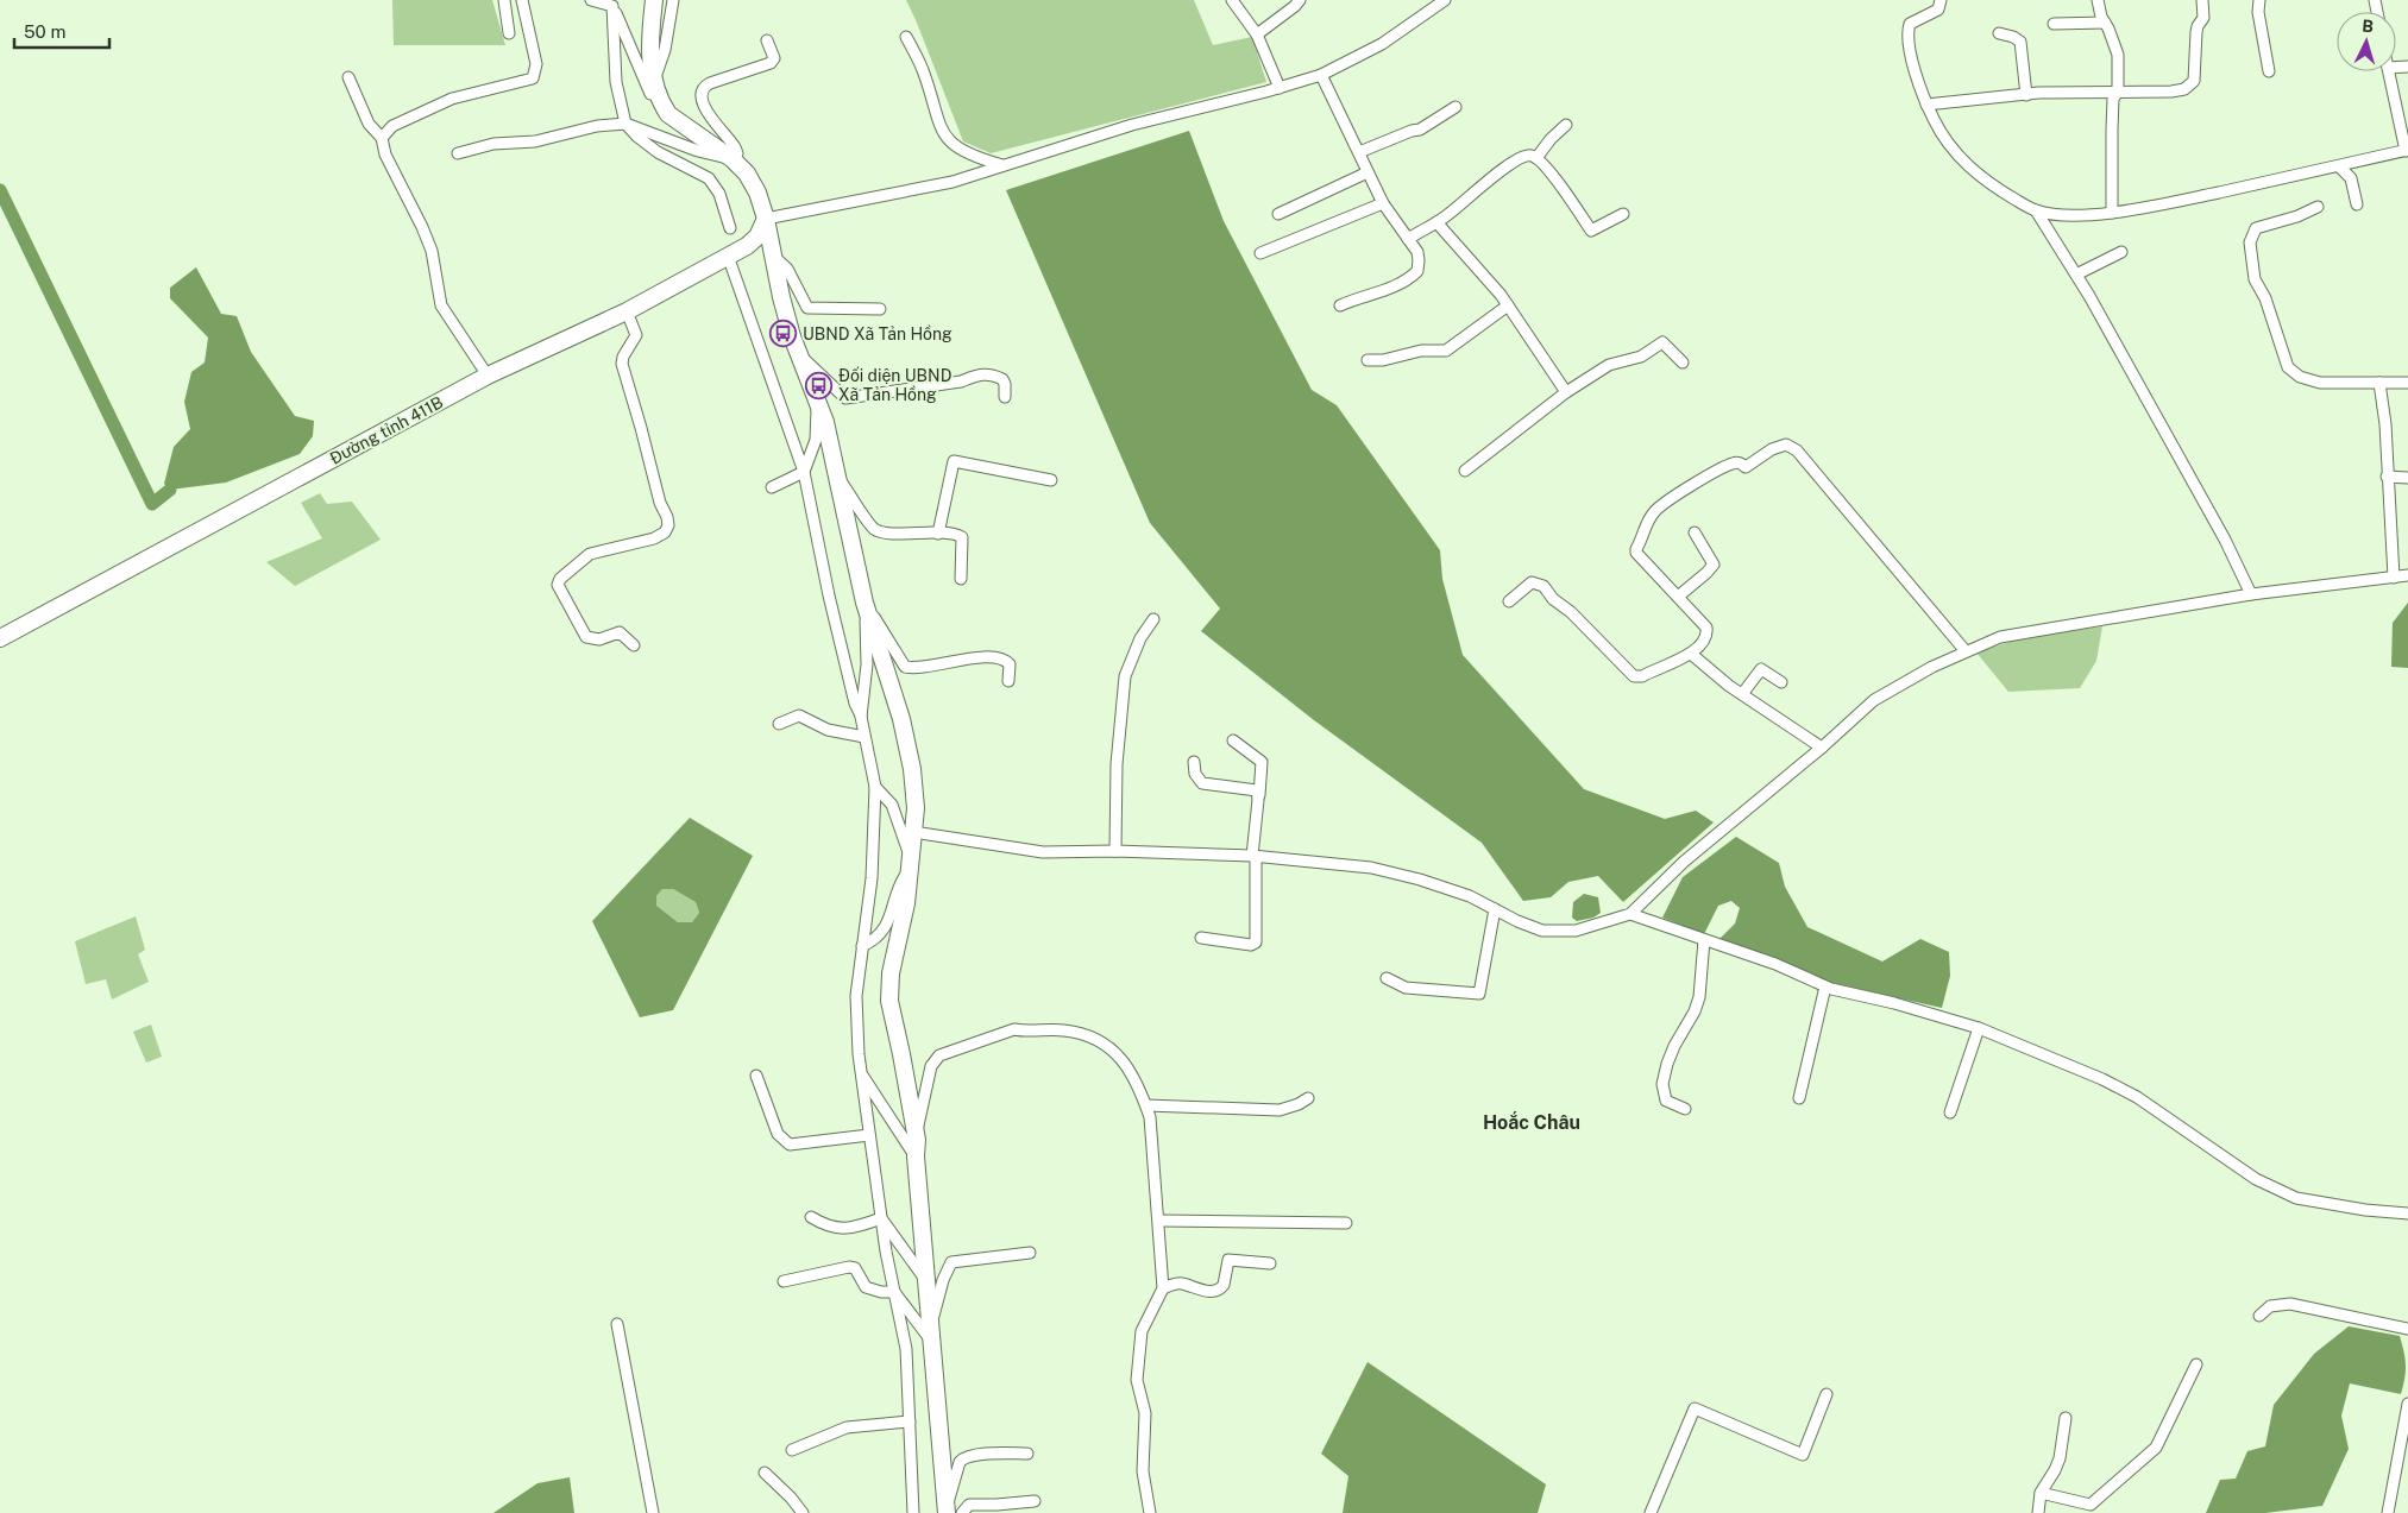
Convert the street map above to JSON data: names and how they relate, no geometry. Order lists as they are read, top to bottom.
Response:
{
  "streets": {
    "main road": ["Đường tỉnh 411B"]
  },
  "districts": ["Hoắc Châu"],
  "places": {
    "bus stop": ["UBND Xã Tản Hồng", "Đối diện UBND Xã Tản Hồng"]
  },
  "scale_bar": "50 m",
  "north": "top"
}
